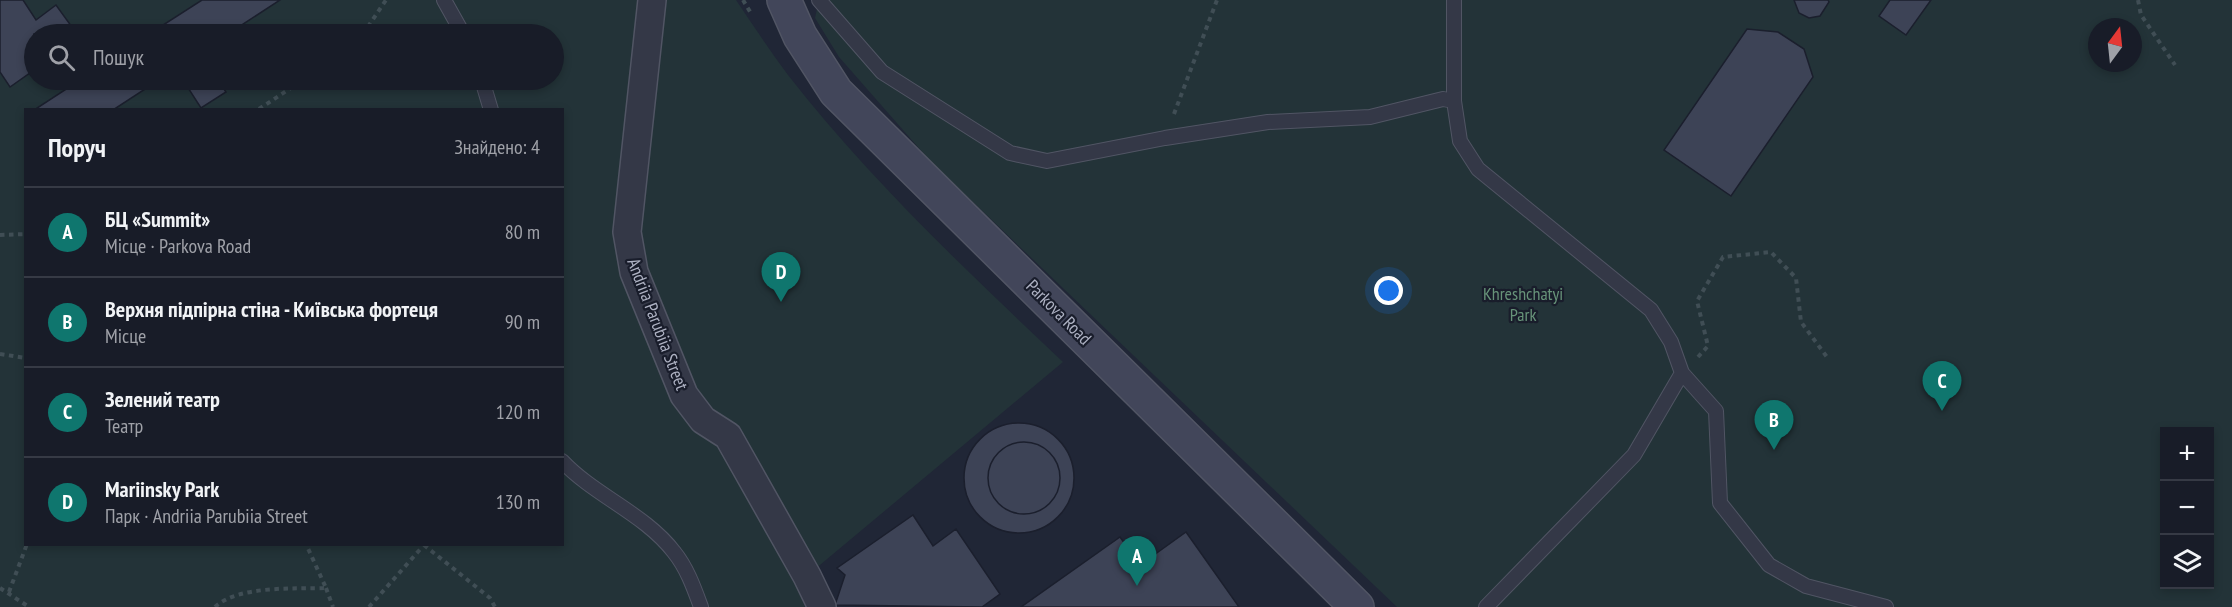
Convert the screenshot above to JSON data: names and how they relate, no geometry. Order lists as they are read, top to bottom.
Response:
{
  "streets": {
    "main road": ["Parkova Road"],
    "street": ["Andriia Parubiia Street"]
  },
  "parks": ["Khreshchatyi Park"],
  "north": "top",
  "page": {
    "search": "Пошук",
    "heading": ["Поруч", "Знайдено: 4"],
    "list": [
      {
        "mark": "A",
        "name": "БЦ «Summit»",
        "note": "Місце · Parkova Road",
        "value": "80 m"
      },
      {
        "mark": "B",
        "name": "Верхня підпірна стіна - Київська фортеця",
        "note": "Місце",
        "value": "90 m"
      },
      {
        "mark": "C",
        "name": "Зелений театр",
        "note": "Театр",
        "value": "120 m"
      },
      {
        "mark": "D",
        "name": "Mariinsky Park",
        "note": "Парк · Andriia Parubiia Street",
        "value": "130 m"
      }
    ],
    "pins": [
      "D",
      "C",
      "B",
      "A"
    ],
    "map_buttons": ["+", "−"]
  }
}
